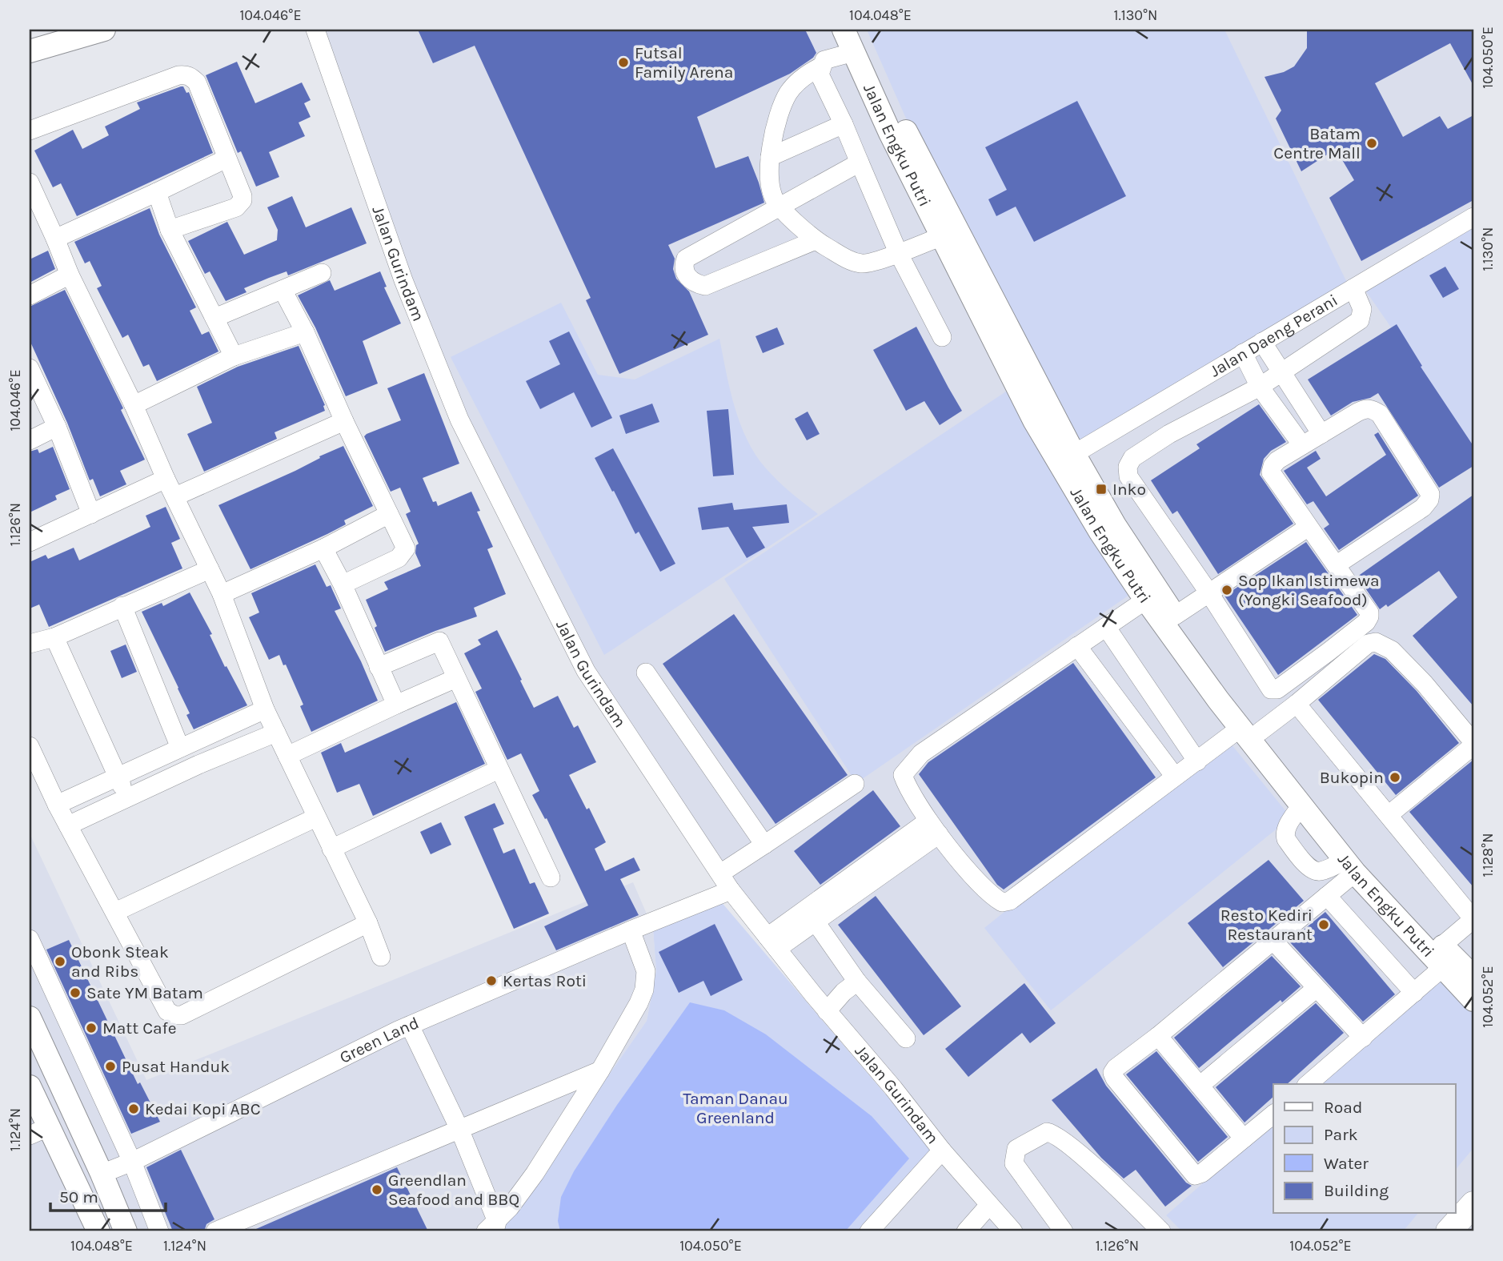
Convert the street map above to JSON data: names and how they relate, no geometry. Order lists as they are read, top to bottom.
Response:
{
  "streets": {
    "main road": ["Jalan Engku Putri"],
    "street": ["Jalan Gurindam", "Jalan Daeng Perani", "Green Land"]
  },
  "crossings": [
    ["Jalan Engku Putri", "Jalan Daeng Perani"],
    ["Jalan Gurindam", "Green Land"]
  ],
  "parks": ["Taman Danau Greenland"],
  "places": {
    "other": [
      "Futsal Family Arena",
      "Batam Centre Mall",
      "Sop Ikan Istimewa (Yongki Seafood)",
      "Bukopin",
      "Resto Kediri Restaurant",
      "Obonk Steak and Ribs",
      "Kertas Roti",
      "Sate YM Batam",
      "Matt Cafe",
      "Pusat Handuk",
      "Kedai Kopi ABC",
      "Greendlan Seafood and BBQ"
    ],
    "transit": ["Inko"]
  },
  "legend": [
    "Road",
    "Park",
    "Water",
    "Building"
  ],
  "scale_bar": "50 m",
  "coordinates": [
    "104.046°E",
    "104.048°E",
    "1.130°N",
    "104.050°E",
    "1.126°N",
    "1.128°N",
    "104.052°E",
    "1.124°N"
  ]
}
